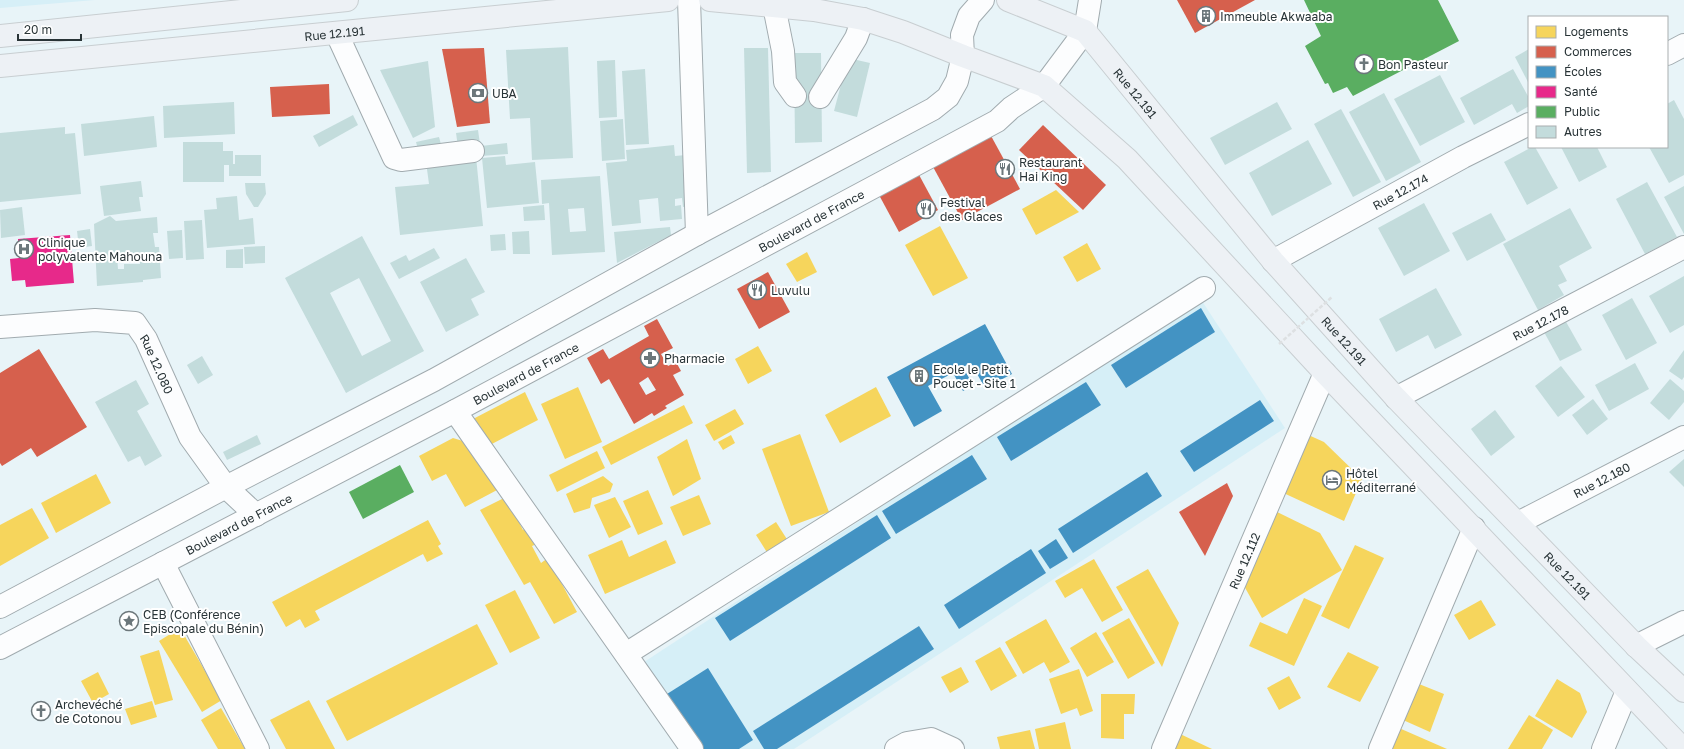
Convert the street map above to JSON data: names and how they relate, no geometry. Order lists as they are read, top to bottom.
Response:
{
  "streets": {
    "main road": ["Rue 12.191"],
    "street": [
      "Rue 12.174",
      "Boulevard de France",
      "Rue 12.178",
      "Rue 12.080",
      "Rue 12.180",
      "Rue 12.112"
    ]
  },
  "crossings": [
    ["Rue 12.191", "Rue 12.174"],
    ["Rue 12.191", "Boulevard de France"],
    ["Rue 12.191", "Rue 12.178"],
    ["Rue 12.191", "Rue 12.180"],
    ["Boulevard de France", "Rue 12.080"]
  ],
  "places": {
    "building": ["Immeuble Akwaaba", "Ecole le Petit Poucet - Site 1"],
    "church": ["Bon Pasteur", "Archevéché de Cotonou"],
    "bank": ["UBA"],
    "restaurant": ["Restaurant Hai King", "Festival des Glaces", "Luvulu"],
    "hospital": ["Clinique polyvalente Mahouna"],
    "pharmacy": ["Pharmacie"],
    "hotel": ["Hôtel Méditerrané"],
    "place": ["CEB (Conférence Episcopale du Bénin)"]
  },
  "legend": [
    "Logements",
    "Commerces",
    "Écoles",
    "Santé",
    "Public",
    "Autres"
  ],
  "scale_bar": "20 m"
}
